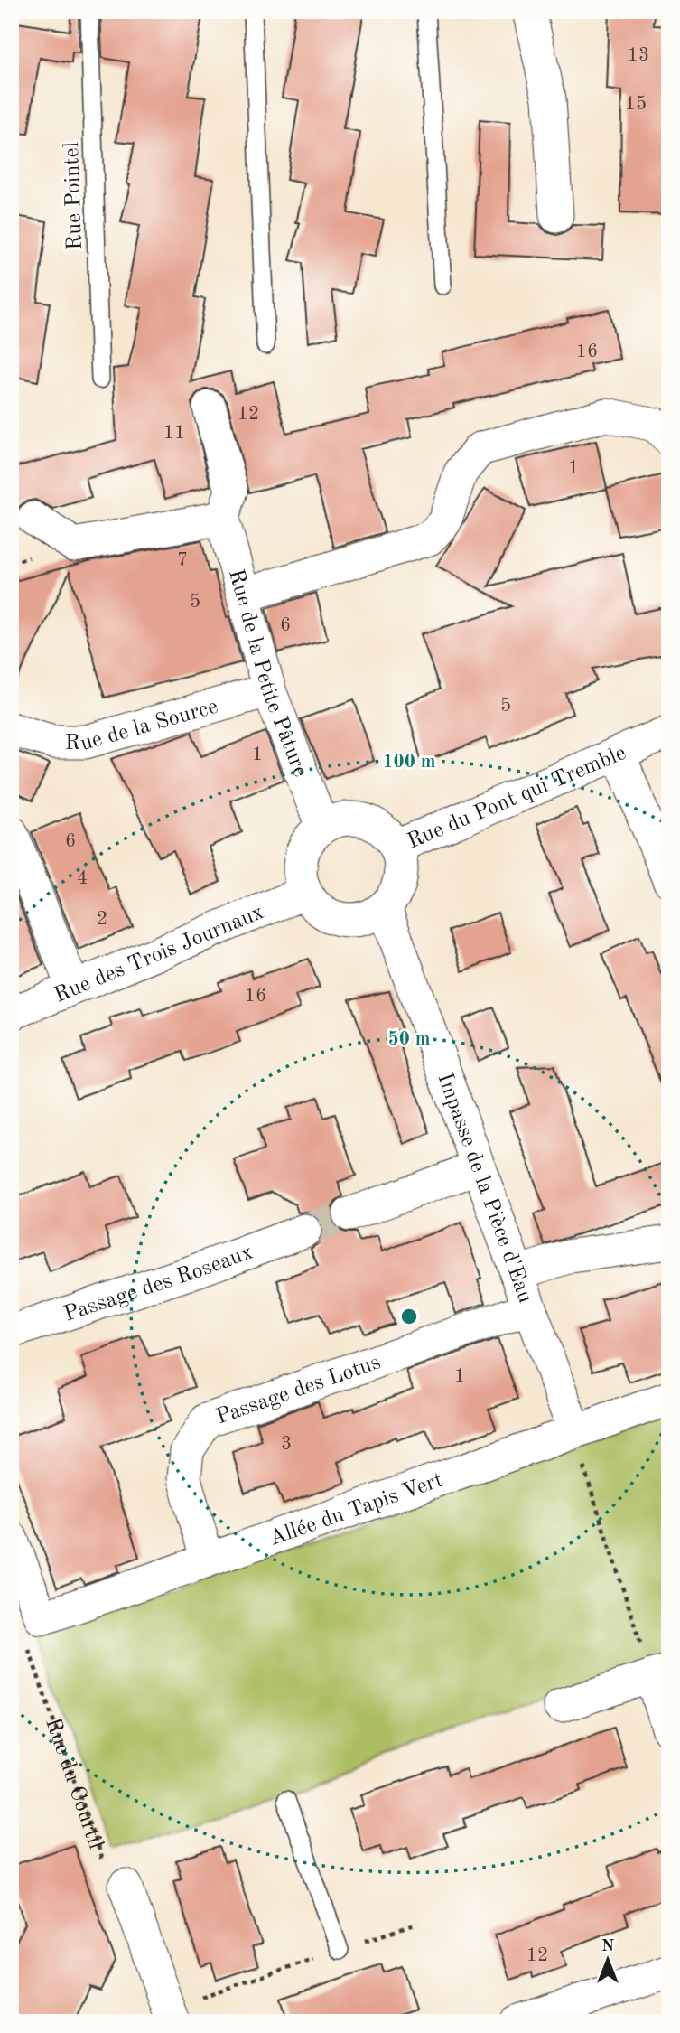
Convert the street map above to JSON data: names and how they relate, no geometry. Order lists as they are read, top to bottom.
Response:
{
  "streets": {
    "street": [
      "Rue de la Petite Pâture",
      "Rue de la Source",
      "Rue du Pont qui Tremble",
      "Rue des Trois Journaux",
      "Impasse de la Pièce d'Eau",
      "Passage des Roseaux",
      "Passage des Lotus",
      "Allée du Tapis Vert"
    ],
    "lane": ["Rue Pointel"],
    "path": ["Rue du Courtil"]
  },
  "crossings": [
    ["Rue de la Petite Pâture", "Rue de la Source"],
    ["Rue de la Petite Pâture", "Rue du Pont qui Tremble"],
    ["Rue de la Petite Pâture", "Rue des Trois Journaux"],
    ["Rue de la Petite Pâture", "Impasse de la Pièce d'Eau"],
    ["Rue du Pont qui Tremble", "Rue des Trois Journaux"],
    ["Rue du Pont qui Tremble", "Impasse de la Pièce d'Eau"],
    ["Rue des Trois Journaux", "Impasse de la Pièce d'Eau"],
    ["Impasse de la Pièce d'Eau", "Passage des Lotus"],
    ["Impasse de la Pièce d'Eau", "Allée du Tapis Vert"],
    ["Passage des Lotus", "Allée du Tapis Vert"],
    ["Allée du Tapis Vert", "Rue du Courtil"]
  ],
  "house_numbers": [
    "13",
    "15",
    "16",
    "12",
    "11",
    "1",
    "7",
    "5",
    "6",
    "5",
    "1",
    "6",
    "4",
    "2",
    "16",
    "1",
    "3",
    "12"
  ],
  "north": "top",
  "rings": ["100 m", "50 m"]
}
